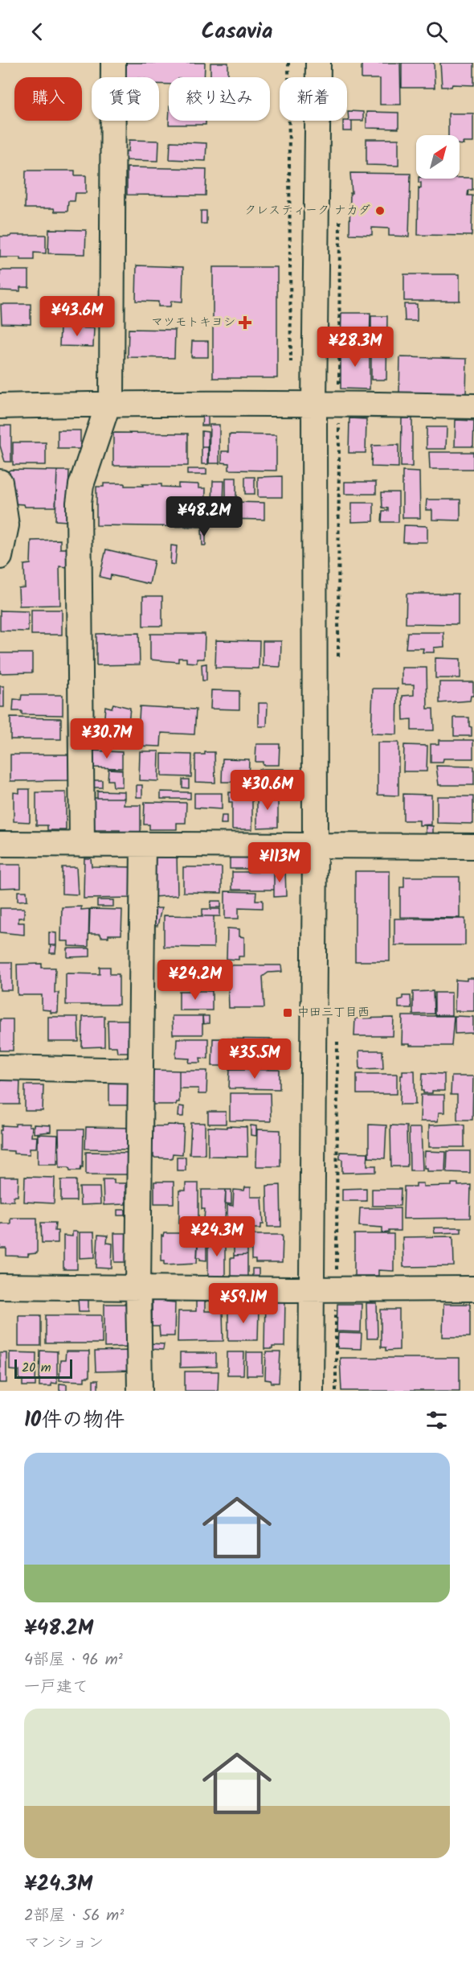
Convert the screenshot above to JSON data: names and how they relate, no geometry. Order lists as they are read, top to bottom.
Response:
{
  "places": {
    "other": ["クレスティーク ナカダ"],
    "health": ["マツモトキヨシ"],
    "transit": ["中田三丁目西"]
  },
  "scale_bar": "20 m",
  "north": "top right",
  "page": {
    "header": "Casavia",
    "chip": [
      "購入",
      "賃貸",
      "絞り込み",
      "新着"
    ],
    "price": [
      "¥43.6M",
      "¥28.3M",
      "¥48.2M",
      "¥30.7M",
      "¥30.6M",
      "¥113M",
      "¥24.2M",
      "¥35.5M",
      "¥24.3M",
      "¥59.1M"
    ],
    "scale": "20 m",
    "heading": "10件の物件",
    "list": [
      {
        "name": "¥48.2M",
        "note": "4部屋 · 96 m² · 一戸建て"
      },
      {
        "name": "¥24.3M",
        "note": "2部屋 · 56 m² · マンション"
      }
    ]
  }
}
